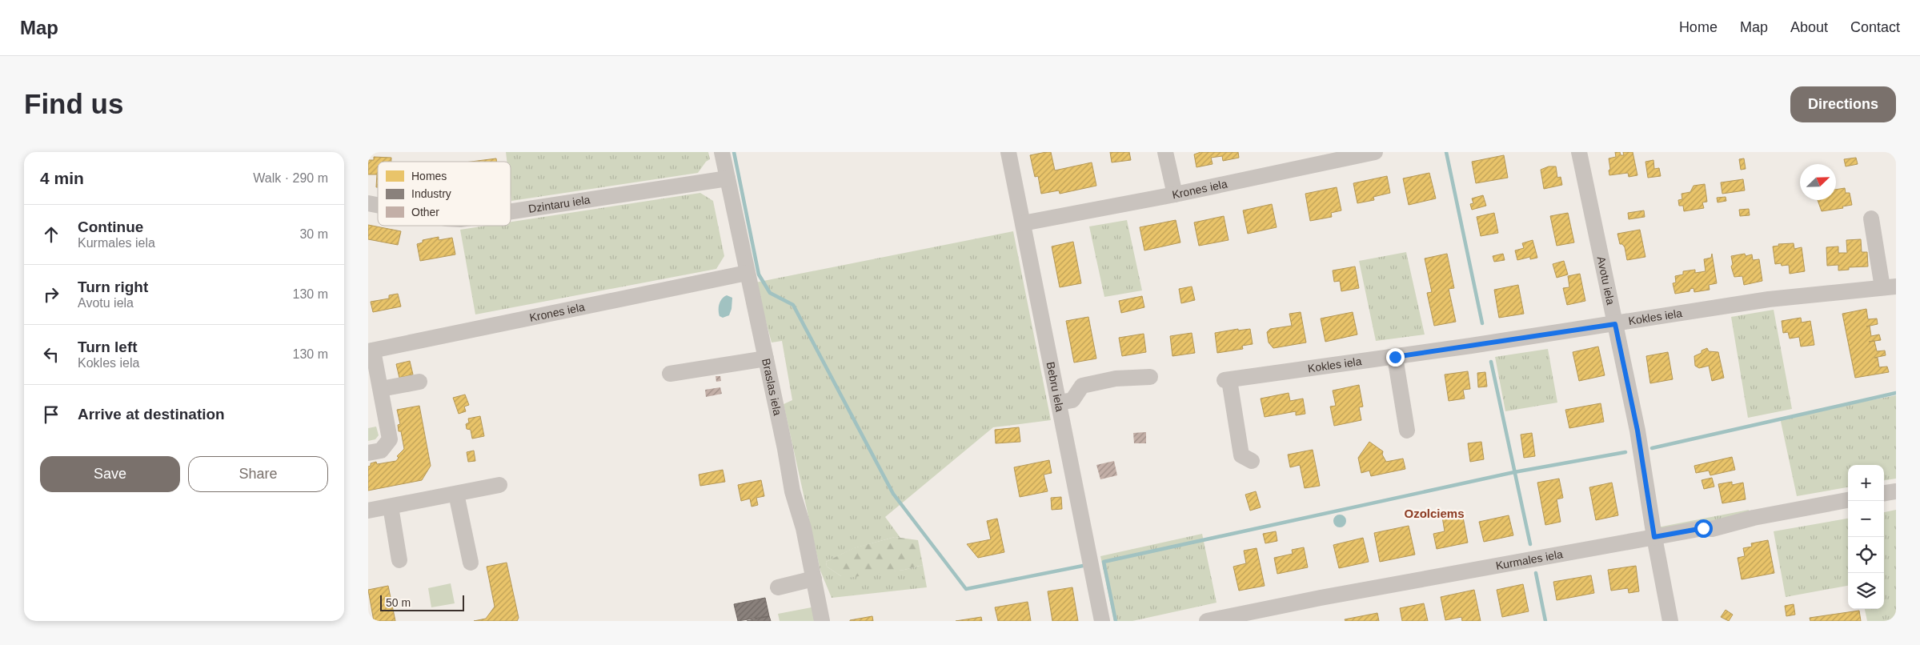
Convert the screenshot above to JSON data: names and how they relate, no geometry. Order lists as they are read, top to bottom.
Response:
{
  "streets": {
    "street": [
      "Krones iela",
      "Dzintaru iela",
      "Avotu iela",
      "Kokles iela",
      "Braslas iela",
      "Bebru iela",
      "Kurmales iela"
    ]
  },
  "crossings": [
    ["Krones iela", "Braslas iela"],
    ["Krones iela", "Bebru iela"],
    ["Dzintaru iela", "Braslas iela"],
    ["Avotu iela", "Kokles iela"],
    ["Avotu iela", "Kurmales iela"]
  ],
  "districts": ["Ozolciems"],
  "legend": ["Homes", "Industry", "Other"],
  "scale_bar": "50 m",
  "north": "top right",
  "page": {
    "header": "Map",
    "nav": [
      "Home",
      "Map",
      "About",
      "Contact"
    ],
    "buttons": [
      "Directions",
      ["Save", "Share"]
    ],
    "title": "Find us",
    "heading": ["4 min", "Walk · 290 m"],
    "list": [
      ["Continue", "Kurmales iela", "30 m"],
      ["Turn right", "Avotu iela", "130 m"],
      ["Turn left", "Kokles iela", "130 m"],
      "Arrive at destination"
    ],
    "map_buttons": ["+", "−"],
    "scale": "50 m"
  }
}
